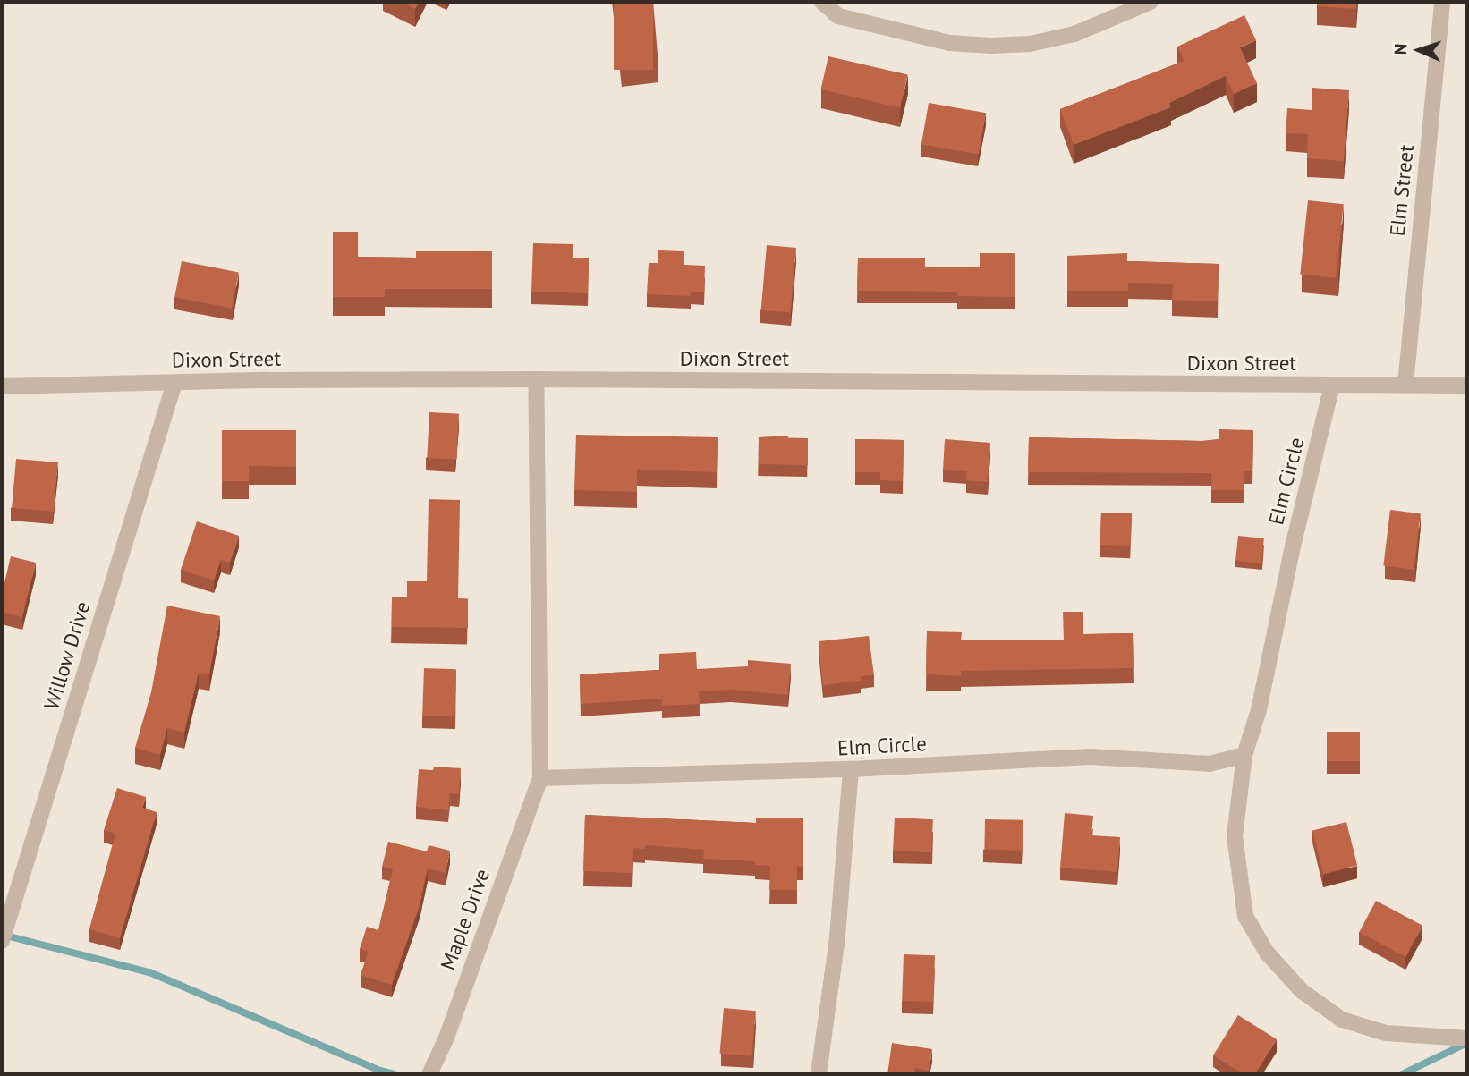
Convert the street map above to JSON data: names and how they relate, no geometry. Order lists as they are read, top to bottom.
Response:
{
  "streets": {
    "street": [
      "Elm Street",
      "Dixon Street",
      "Elm Circle",
      "Willow Drive",
      "Maple Drive"
    ]
  },
  "crossings": [
    ["Elm Street", "Dixon Street"],
    ["Dixon Street", "Elm Circle"],
    ["Dixon Street", "Willow Drive"],
    ["Elm Circle", "Maple Drive"]
  ],
  "north": "left"
}
